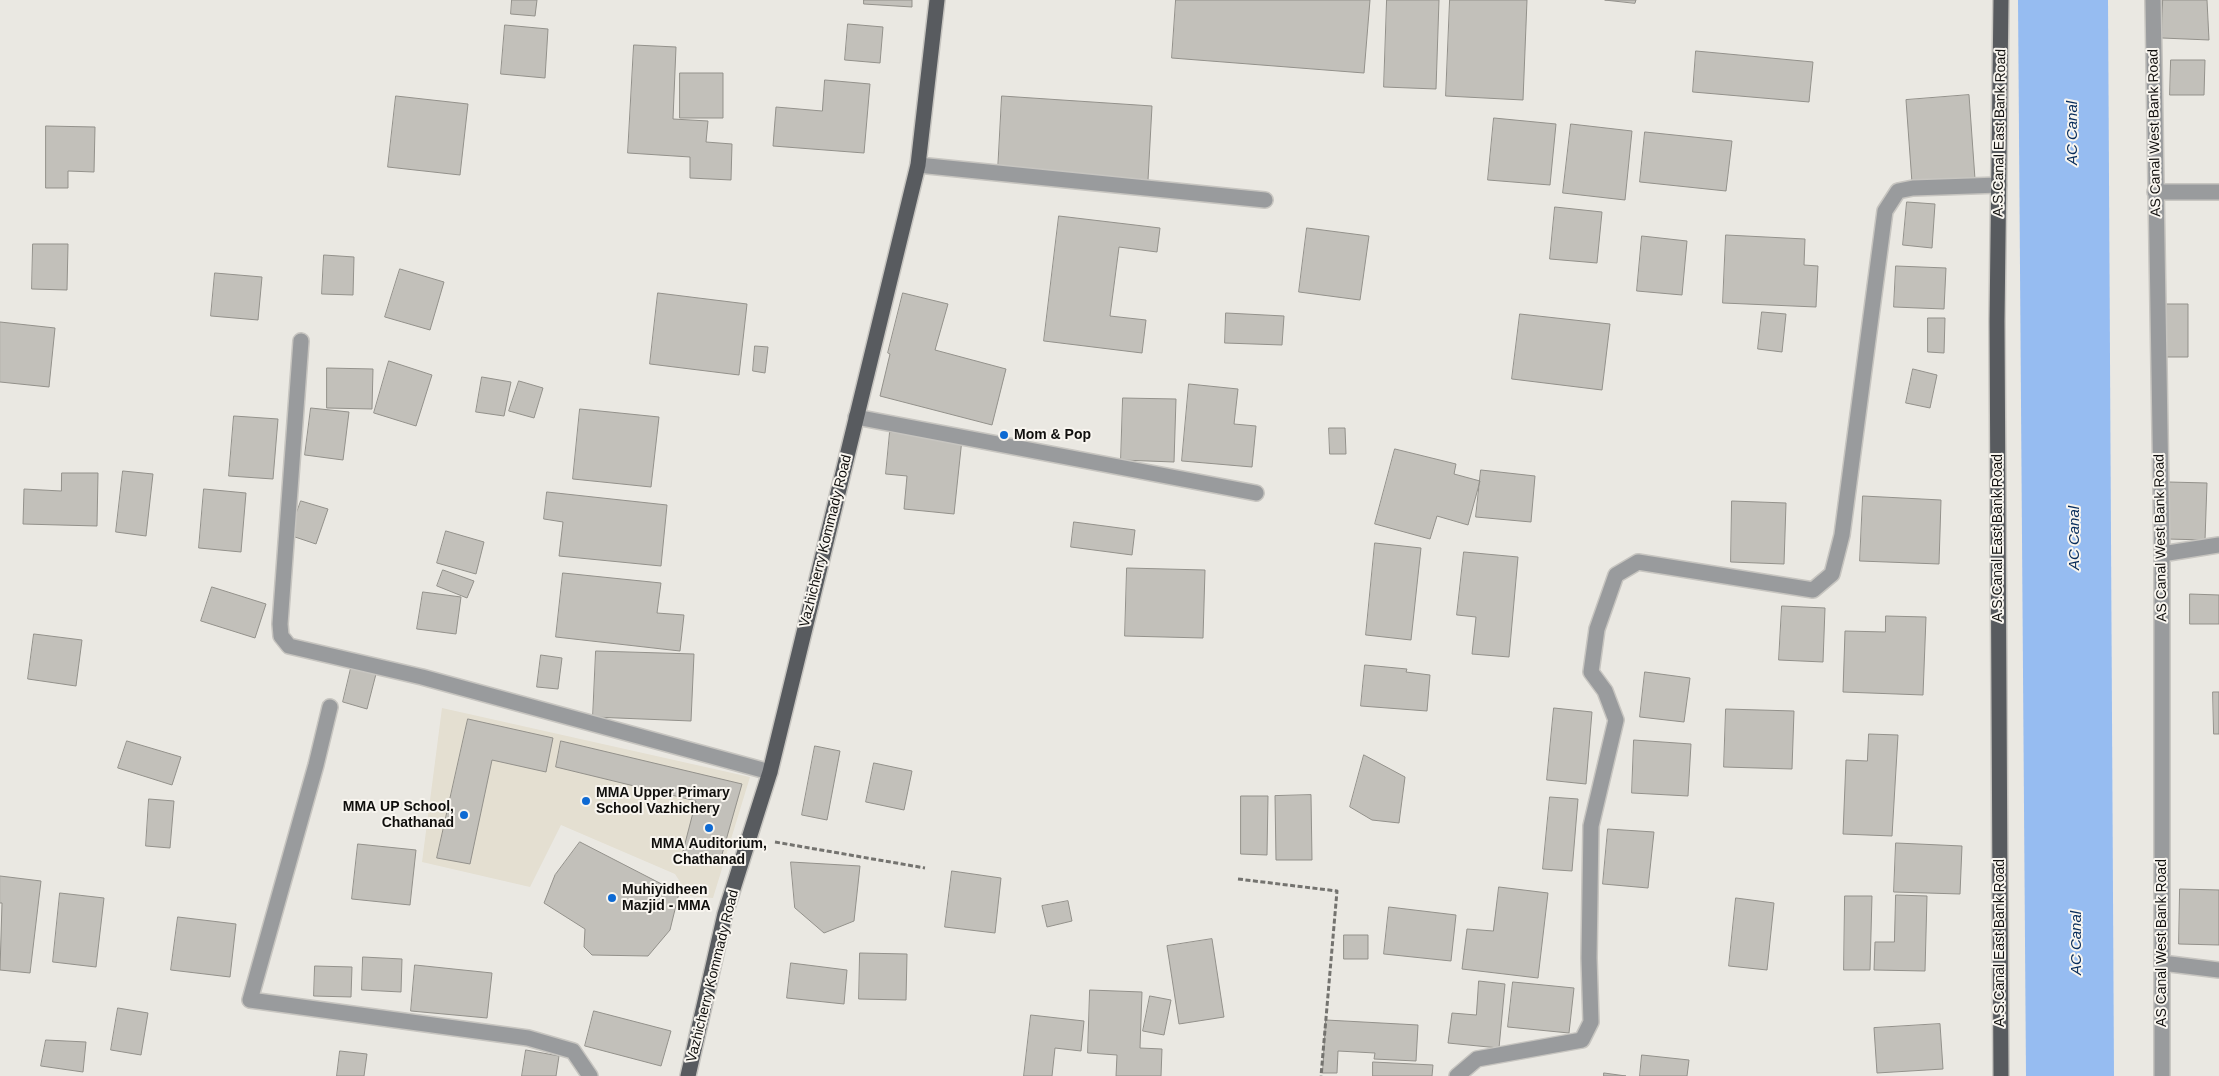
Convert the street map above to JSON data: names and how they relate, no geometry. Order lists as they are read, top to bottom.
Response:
{
  "streets": {
    "main road": ["A.S.Canal East Bank Road", "Vazhicherry Kommady Road"],
    "street": ["AS Canal West Bank Road"]
  },
  "water": ["AC Canal"],
  "places": [
    "Mom & Pop",
    "MMA Upper Primary School Vazhichery",
    "MMA UP School, Chathanad",
    "MMA Auditorium, Chathanad",
    "Muhiyidheen Mazjid - MMA"
  ]
}
